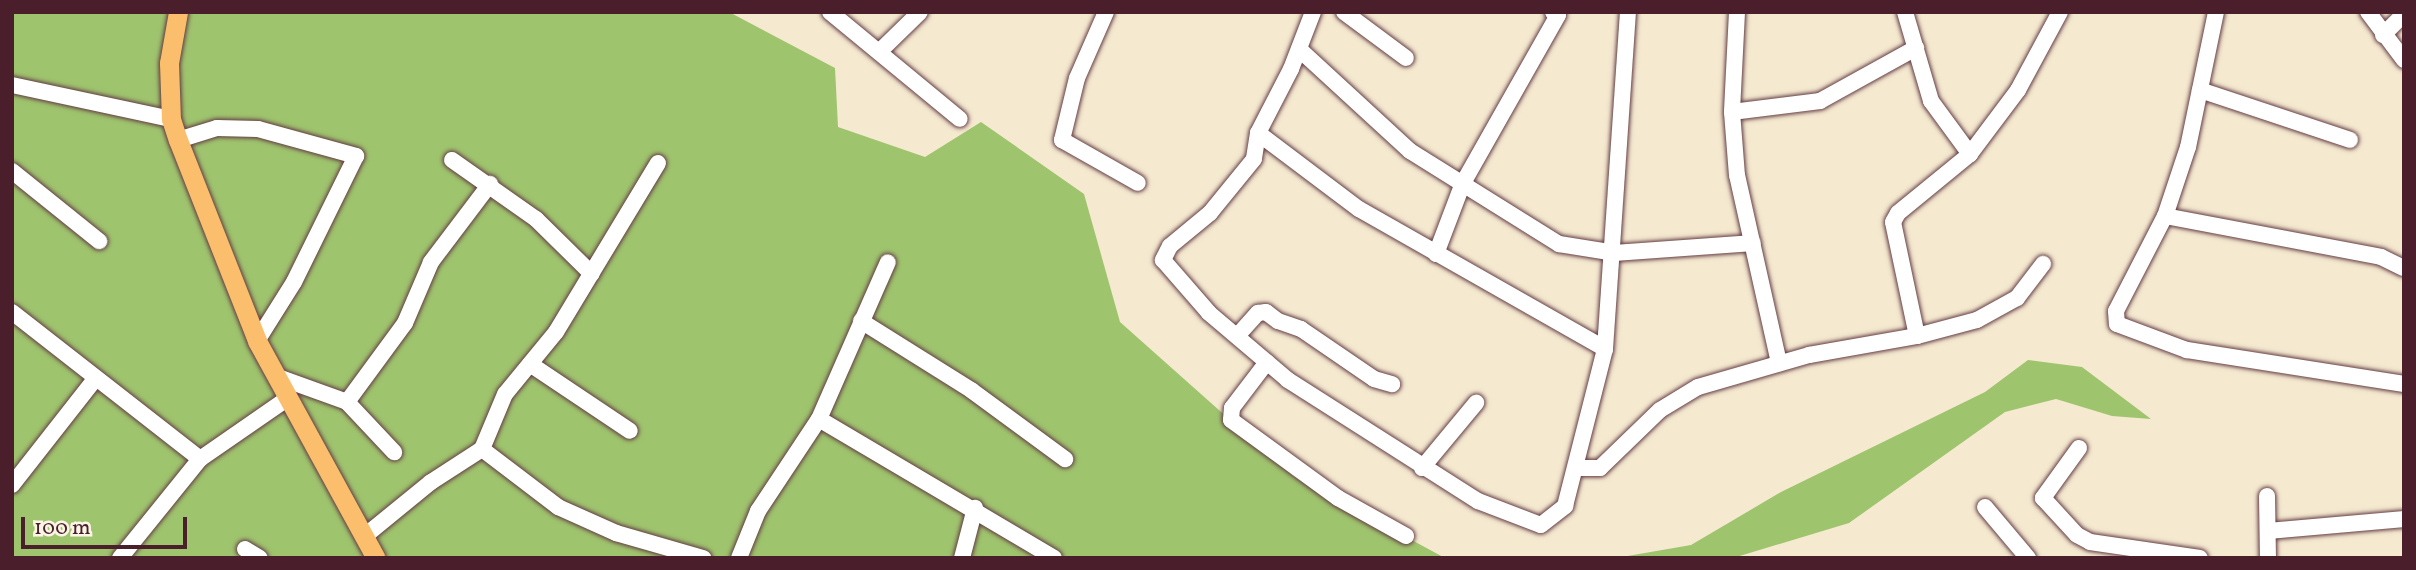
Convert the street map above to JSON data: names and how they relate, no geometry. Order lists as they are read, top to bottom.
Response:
{
  "scale_bar": "100 m"
}
